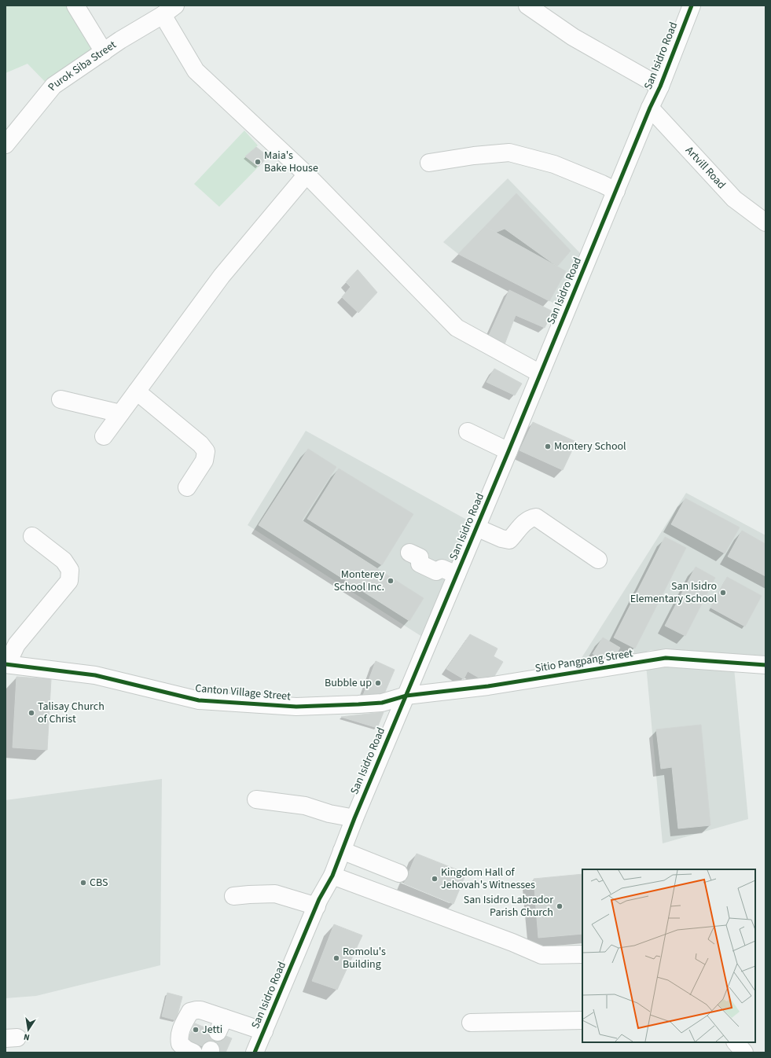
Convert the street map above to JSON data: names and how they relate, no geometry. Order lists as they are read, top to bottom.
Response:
{
  "streets": {
    "street": [
      "San Isidro Road",
      "Purok Siba Street",
      "Artvill Road",
      "Sitio Pangpang Street",
      "Canton Village Street"
    ]
  },
  "crossings": [
    ["San Isidro Road", "Artvill Road"],
    ["San Isidro Road", "Sitio Pangpang Street"],
    ["San Isidro Road", "Canton Village Street"],
    ["Sitio Pangpang Street", "Canton Village Street"]
  ],
  "places": [
    "Maia's Bake House",
    "Montery School",
    "Monterey School Inc.",
    "San Isidro Elementary School",
    "Bubble up",
    "Talisay Church of Christ",
    "Kingdom Hall of Jehovah's Witnesses",
    "CBS",
    "San Isidro Labrador Parish Church",
    "Romolu's Building",
    "Jetti"
  ],
  "north": "bottom"
}
